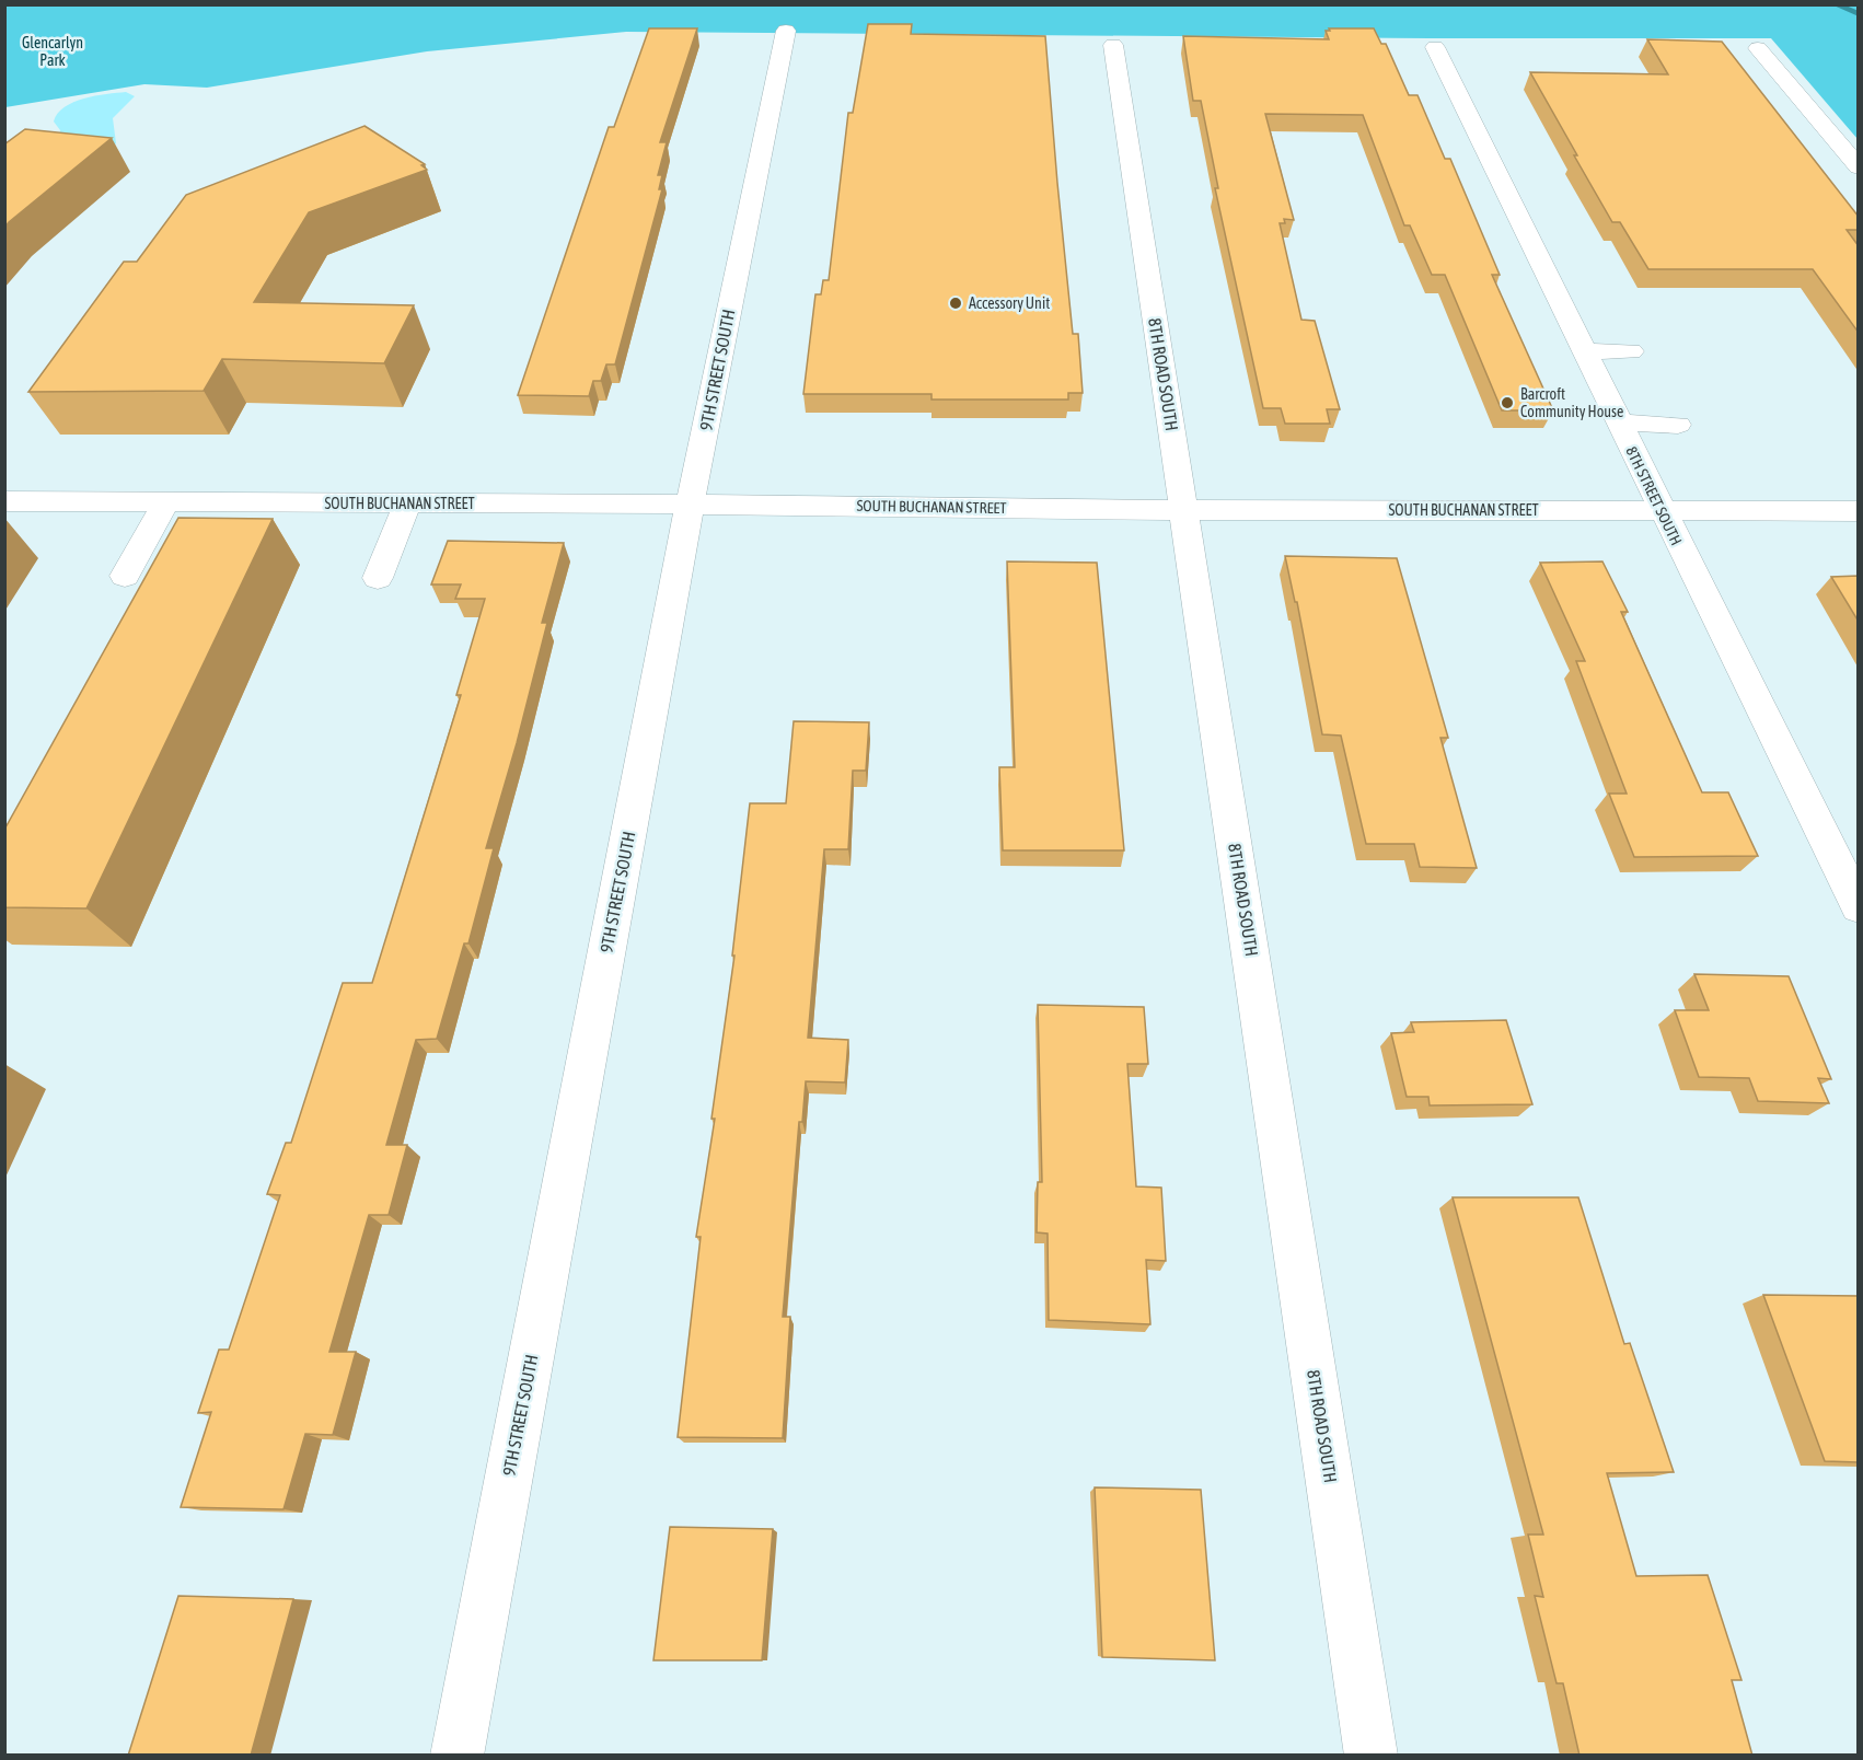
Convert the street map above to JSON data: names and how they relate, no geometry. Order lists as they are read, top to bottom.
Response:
{
  "streets": {
    "street": [
      "9TH STREET SOUTH",
      "8TH ROAD SOUTH",
      "8TH STREET SOUTH",
      "SOUTH BUCHANAN STREET"
    ]
  },
  "crossings": [
    ["9TH STREET SOUTH", "SOUTH BUCHANAN STREET"],
    ["8TH ROAD SOUTH", "SOUTH BUCHANAN STREET"],
    ["8TH STREET SOUTH", "SOUTH BUCHANAN STREET"]
  ],
  "parks": ["Glencarlyn Park"],
  "places": ["Accessory Unit", "Barcroft Community House"]
}
